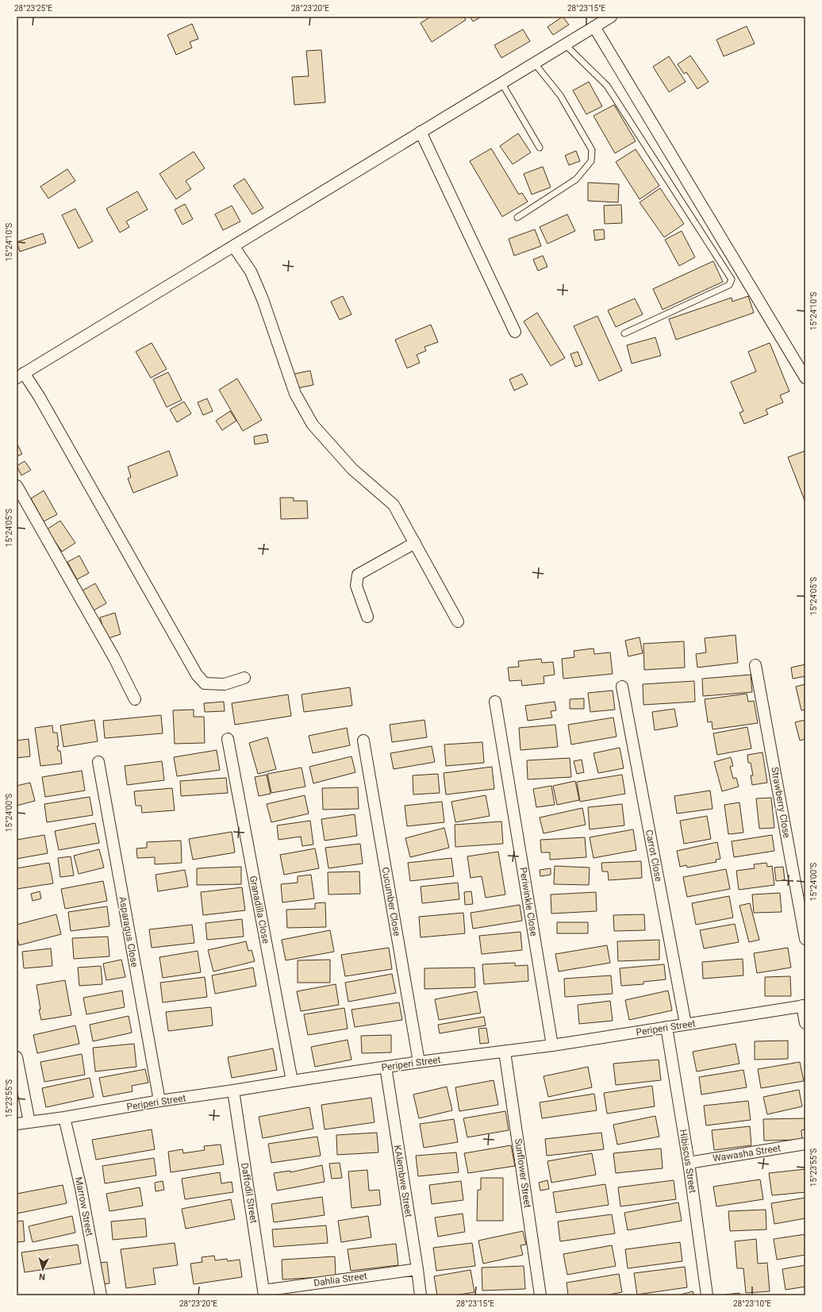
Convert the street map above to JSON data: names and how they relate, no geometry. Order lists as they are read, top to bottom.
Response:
{
  "streets": {
    "street": [
      "Strawberry Close",
      "Carrot Close",
      "Cucumber Close",
      "Periwinkle Close",
      "Granadilla Close",
      "Asparagus Close",
      "Periperi Street",
      "Wawasha Street",
      "Hibiscus Street",
      "Sunflower Street",
      "KAlembwe Street",
      "Daffodil Street",
      "Marrow Street",
      "Dahlia Street"
    ]
  },
  "crossings": [
    ["Carrot Close", "Periperi Street"],
    ["Cucumber Close", "Periperi Street"],
    ["Periwinkle Close", "Periperi Street"],
    ["Granadilla Close", "Periperi Street"],
    ["Asparagus Close", "Periperi Street"],
    ["Periperi Street", "Hibiscus Street"],
    ["Periperi Street", "Sunflower Street"],
    ["Periperi Street", "KAlembwe Street"],
    ["Periperi Street", "Daffodil Street"],
    ["Periperi Street", "Marrow Street"],
    ["Wawasha Street", "Hibiscus Street"],
    ["KAlembwe Street", "Dahlia Street"],
    ["Daffodil Street", "Dahlia Street"]
  ],
  "north": "bottom",
  "coordinates": [
    "28°23'25\"E",
    "28°23'20\"E",
    "28°23'15\"E",
    "15°24'10\"S",
    "15°24'05\"S",
    "15°24'00\"S",
    "15°23'55\"S",
    "28°23'10\"E"
  ]
}
